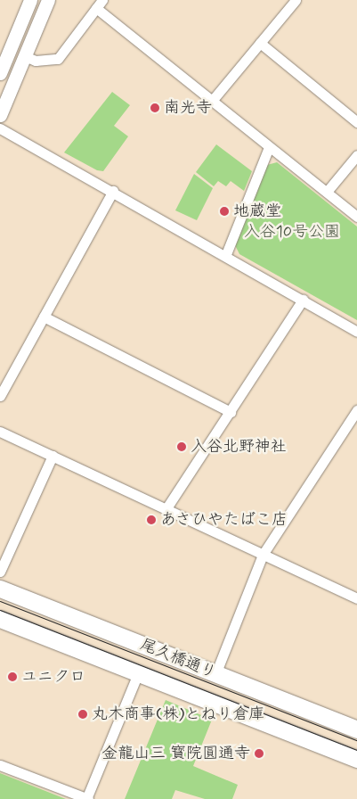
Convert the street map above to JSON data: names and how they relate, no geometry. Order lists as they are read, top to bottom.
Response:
{
  "streets": {
    "main road": ["尾久橋通り"]
  },
  "parks": ["入谷10号公園"],
  "places": [
    "南光寺",
    "地蔵堂",
    "入谷北野神社",
    "あさひやたばこ店",
    "ユニクロ",
    "丸木商事(株)とねり倉庫",
    "金龍山三 寳院圓通寺"
  ]
}
